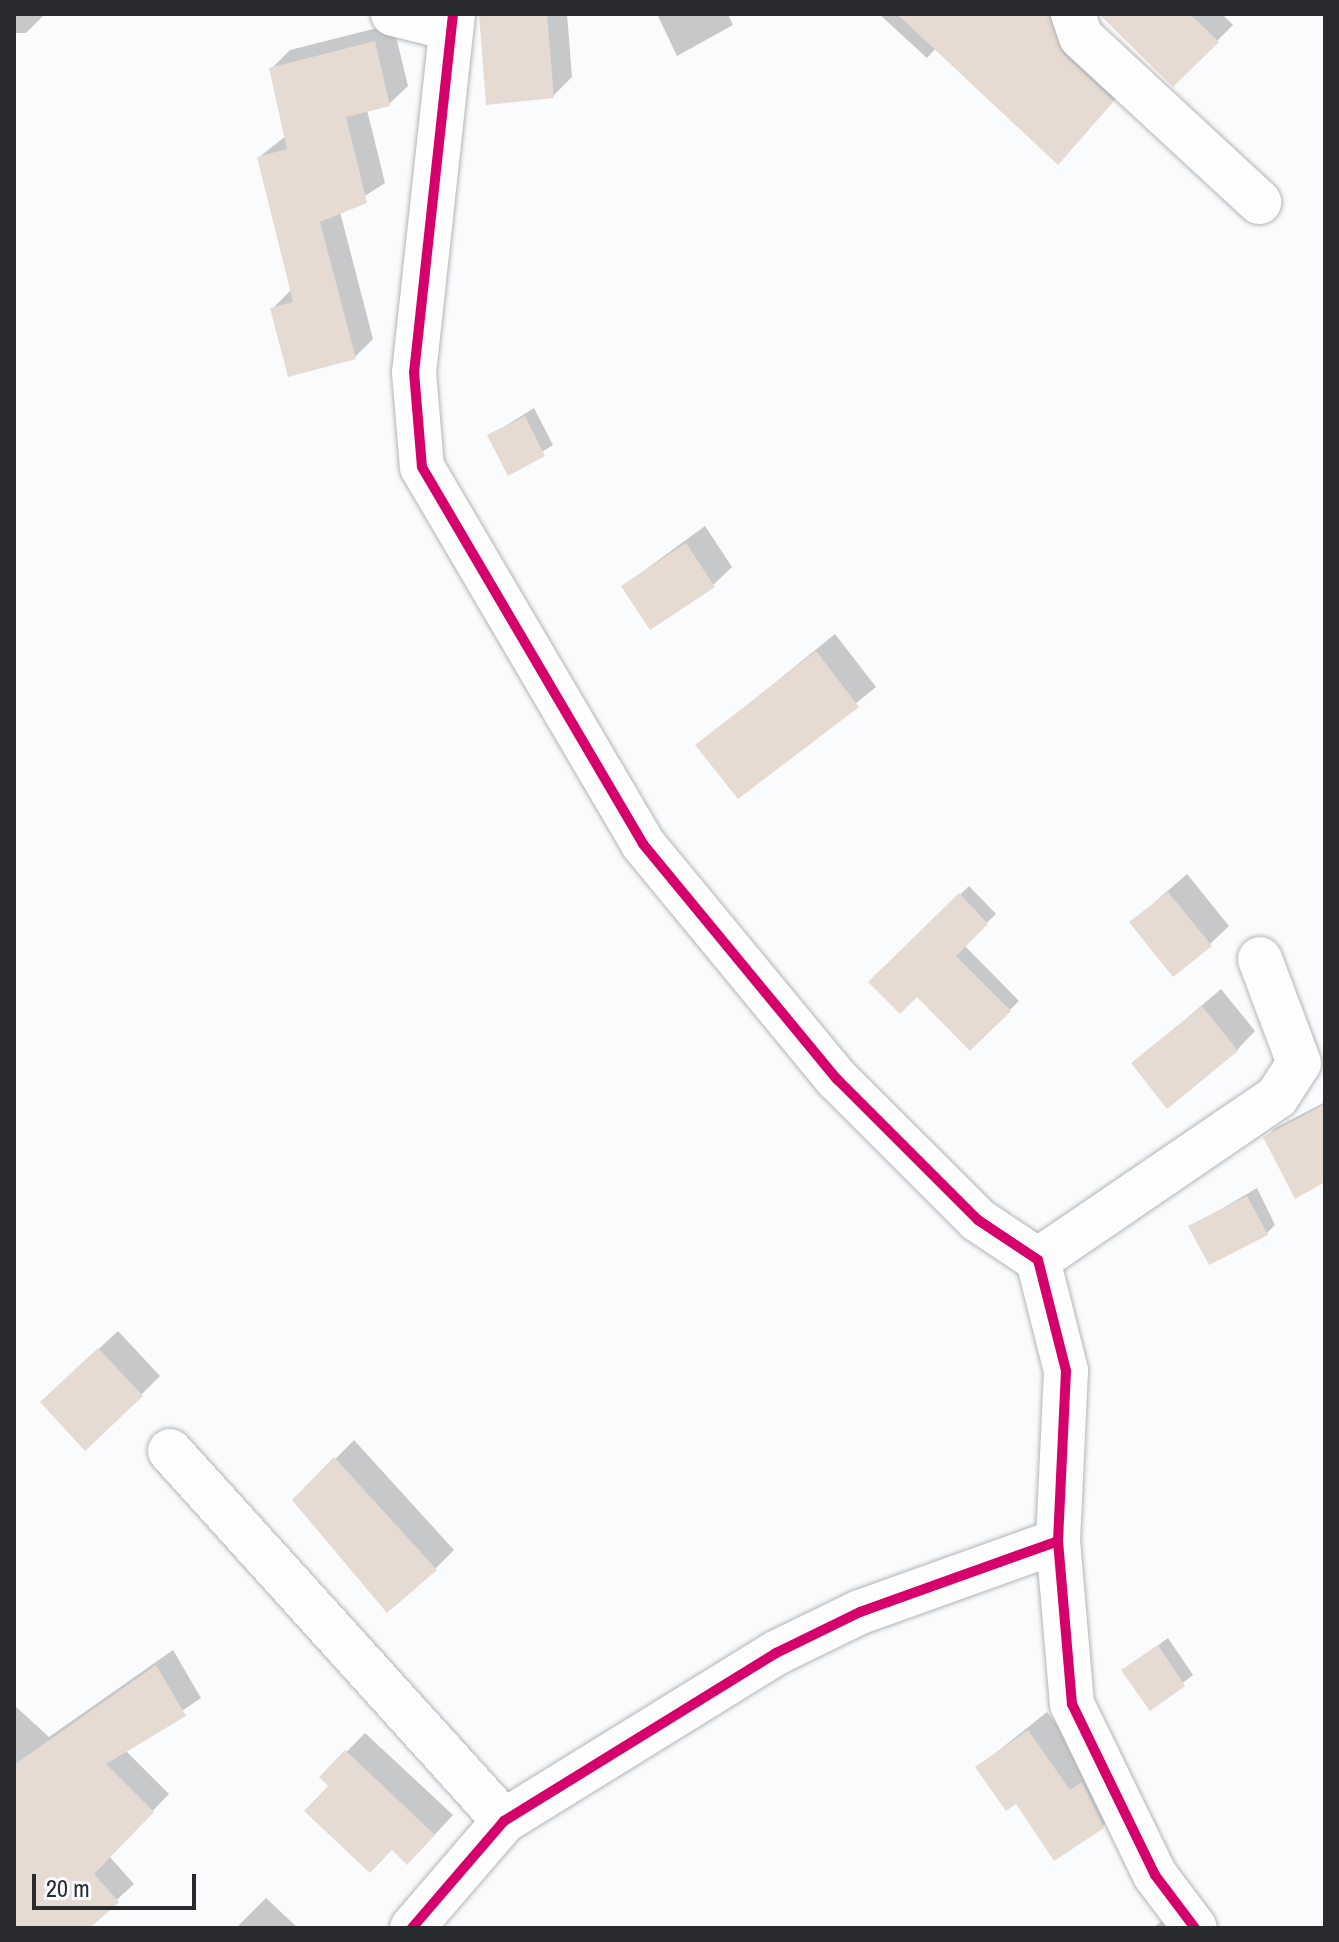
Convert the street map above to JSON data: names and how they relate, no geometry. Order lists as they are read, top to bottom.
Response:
{
  "scale_bar": "20 m"
}
